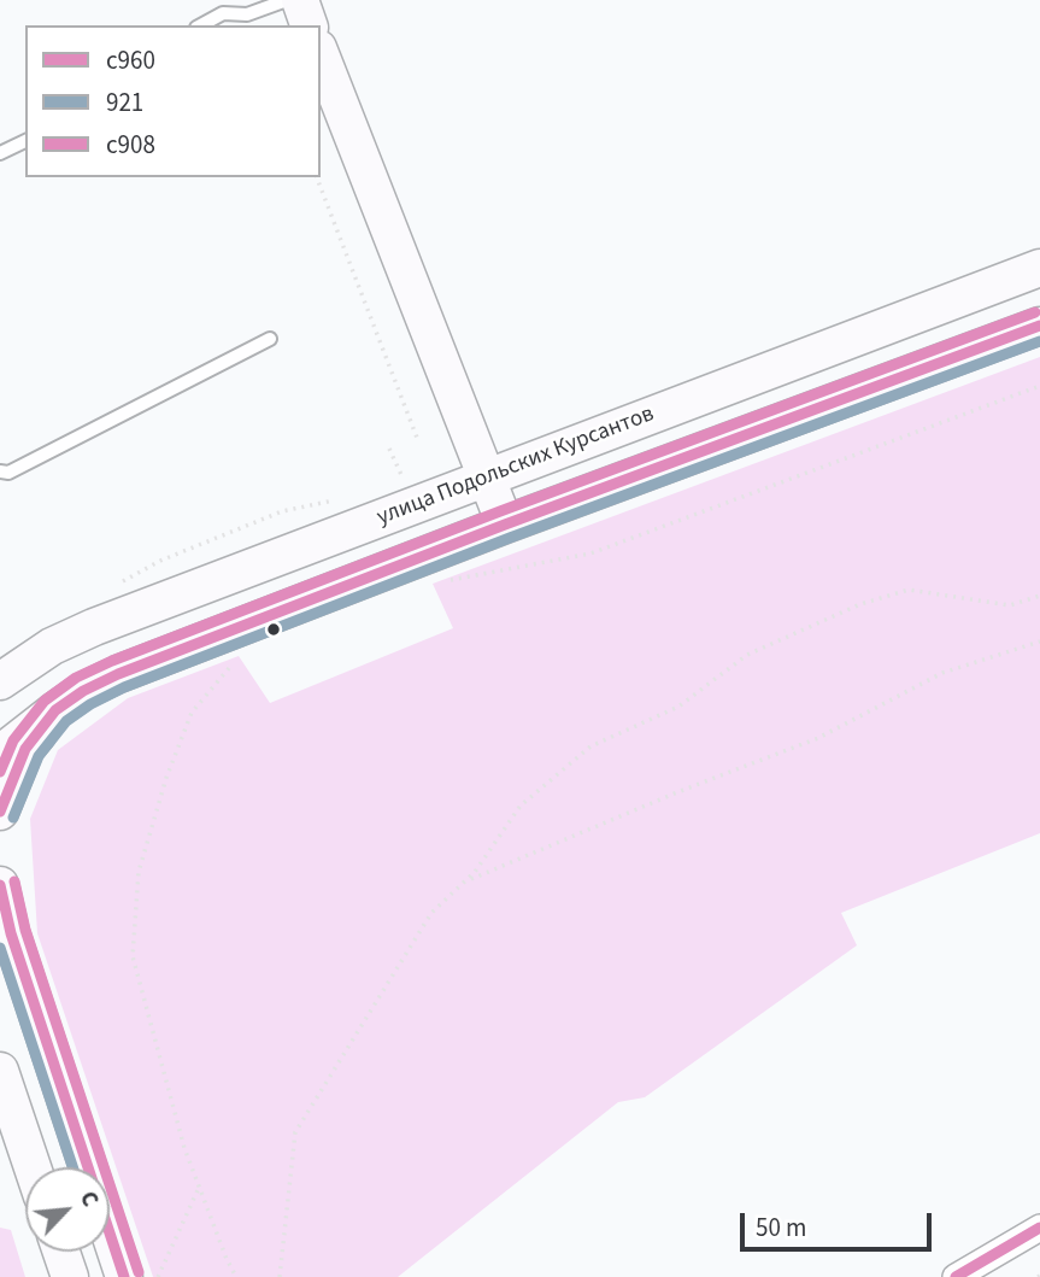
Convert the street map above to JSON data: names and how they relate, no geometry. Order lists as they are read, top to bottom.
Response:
{
  "streets": {
    "main road": ["улица Подольских Курсантов"]
  },
  "lines": ["transit line с908", "transit line с960", "transit line 921"],
  "legend": ["с960", "921", "с908"],
  "scale_bar": "50 m",
  "north": "top right"
}
